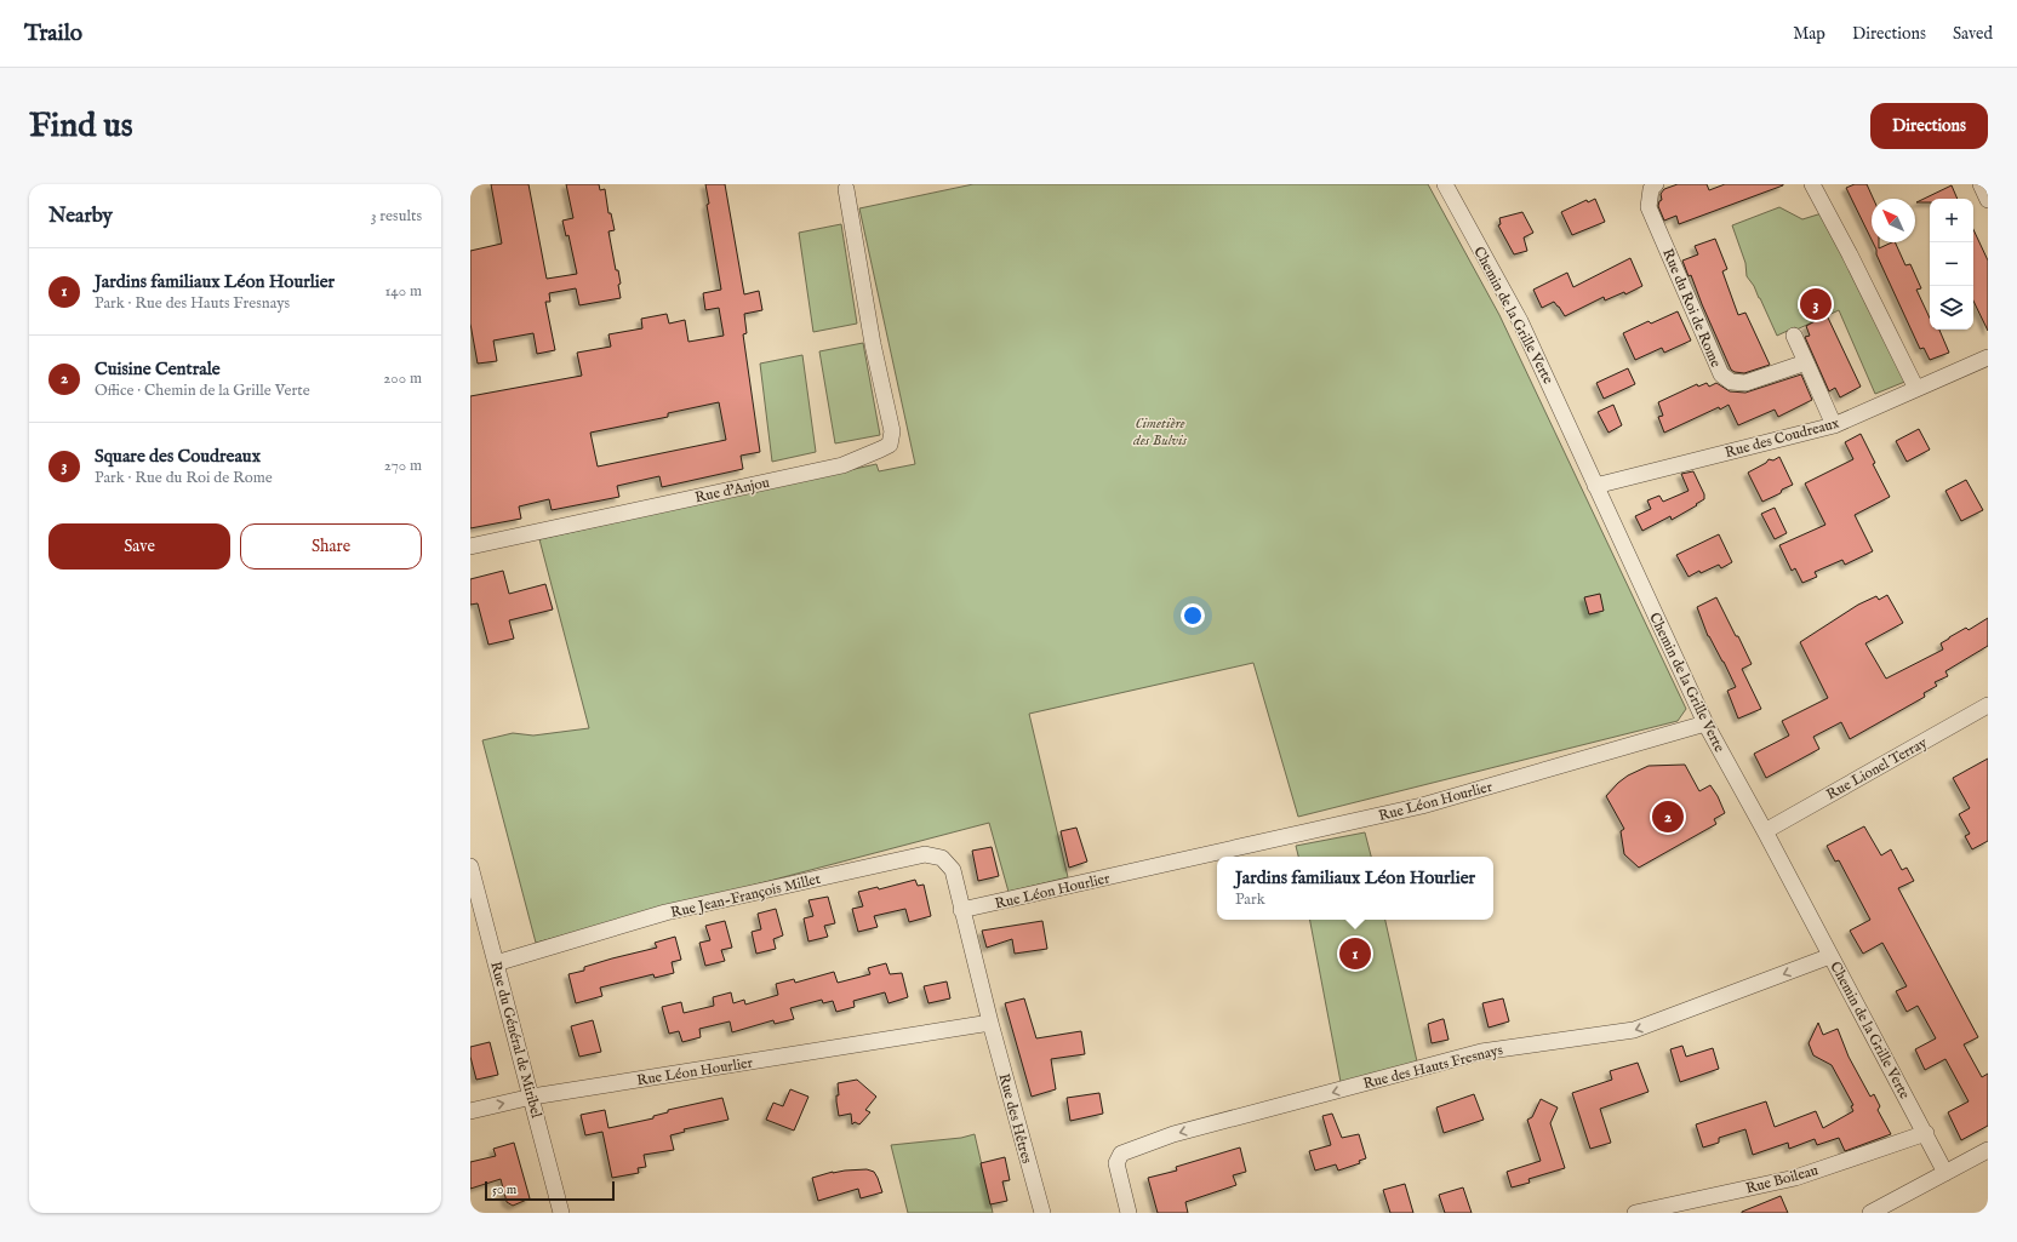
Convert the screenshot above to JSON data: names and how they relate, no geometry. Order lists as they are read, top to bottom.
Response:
{
  "streets": {
    "street": [
      "Rue du Roi de Rome",
      "Chemin de la Grille Verte",
      "Rue des Coudreaux",
      "Rue d'Anjou",
      "Rue Lionel Terray",
      "Rue Léon Hourlier",
      "Rue Jean-François Millet",
      "Rue du Général de Miribel",
      "Rue des Hauts Fresnays",
      "Rue des Hêtres",
      "Rue Boileau"
    ]
  },
  "crossings": [
    ["Chemin de la Grille Verte", "Rue des Coudreaux"],
    ["Chemin de la Grille Verte", "Rue Lionel Terray"],
    ["Chemin de la Grille Verte", "Rue Léon Hourlier"],
    ["Chemin de la Grille Verte", "Rue des Hauts Fresnays"],
    ["Chemin de la Grille Verte", "Rue Boileau"],
    ["Rue Léon Hourlier", "Rue Jean-François Millet"],
    ["Rue Léon Hourlier", "Rue du Général de Miribel"],
    ["Rue Léon Hourlier", "Rue des Hêtres"],
    ["Rue Jean-François Millet", "Rue du Général de Miribel"]
  ],
  "one_way": ["Rue des Hauts Fresnays"],
  "parks": ["Cimetière des Bulvis"],
  "scale_bar": "50 m",
  "north": "top left",
  "page": {
    "header": "Trailo",
    "nav": ["Map", "Directions", "Saved"],
    "buttons": [
      "Directions",
      ["Save", "Share"]
    ],
    "title": "Find us",
    "heading": ["Nearby", "3 results"],
    "map_buttons": ["+", "−"],
    "list": [
      {
        "mark": "1",
        "name": "Jardins familiaux Léon Hourlier",
        "note": "Park · Rue des Hauts Fresnays",
        "value": "140 m"
      },
      {
        "mark": "2",
        "name": "Cuisine Centrale",
        "note": "Office · Chemin de la Grille Verte",
        "value": "200 m"
      },
      {
        "mark": "3",
        "name": "Square des Coudreaux",
        "note": "Park · Rue du Roi de Rome",
        "value": "270 m"
      }
    ],
    "pins": ["3", "2", "1"],
    "popup": ["Jardins familiaux Léon Hourlier", "Park"],
    "scale": "50 m"
  }
}
